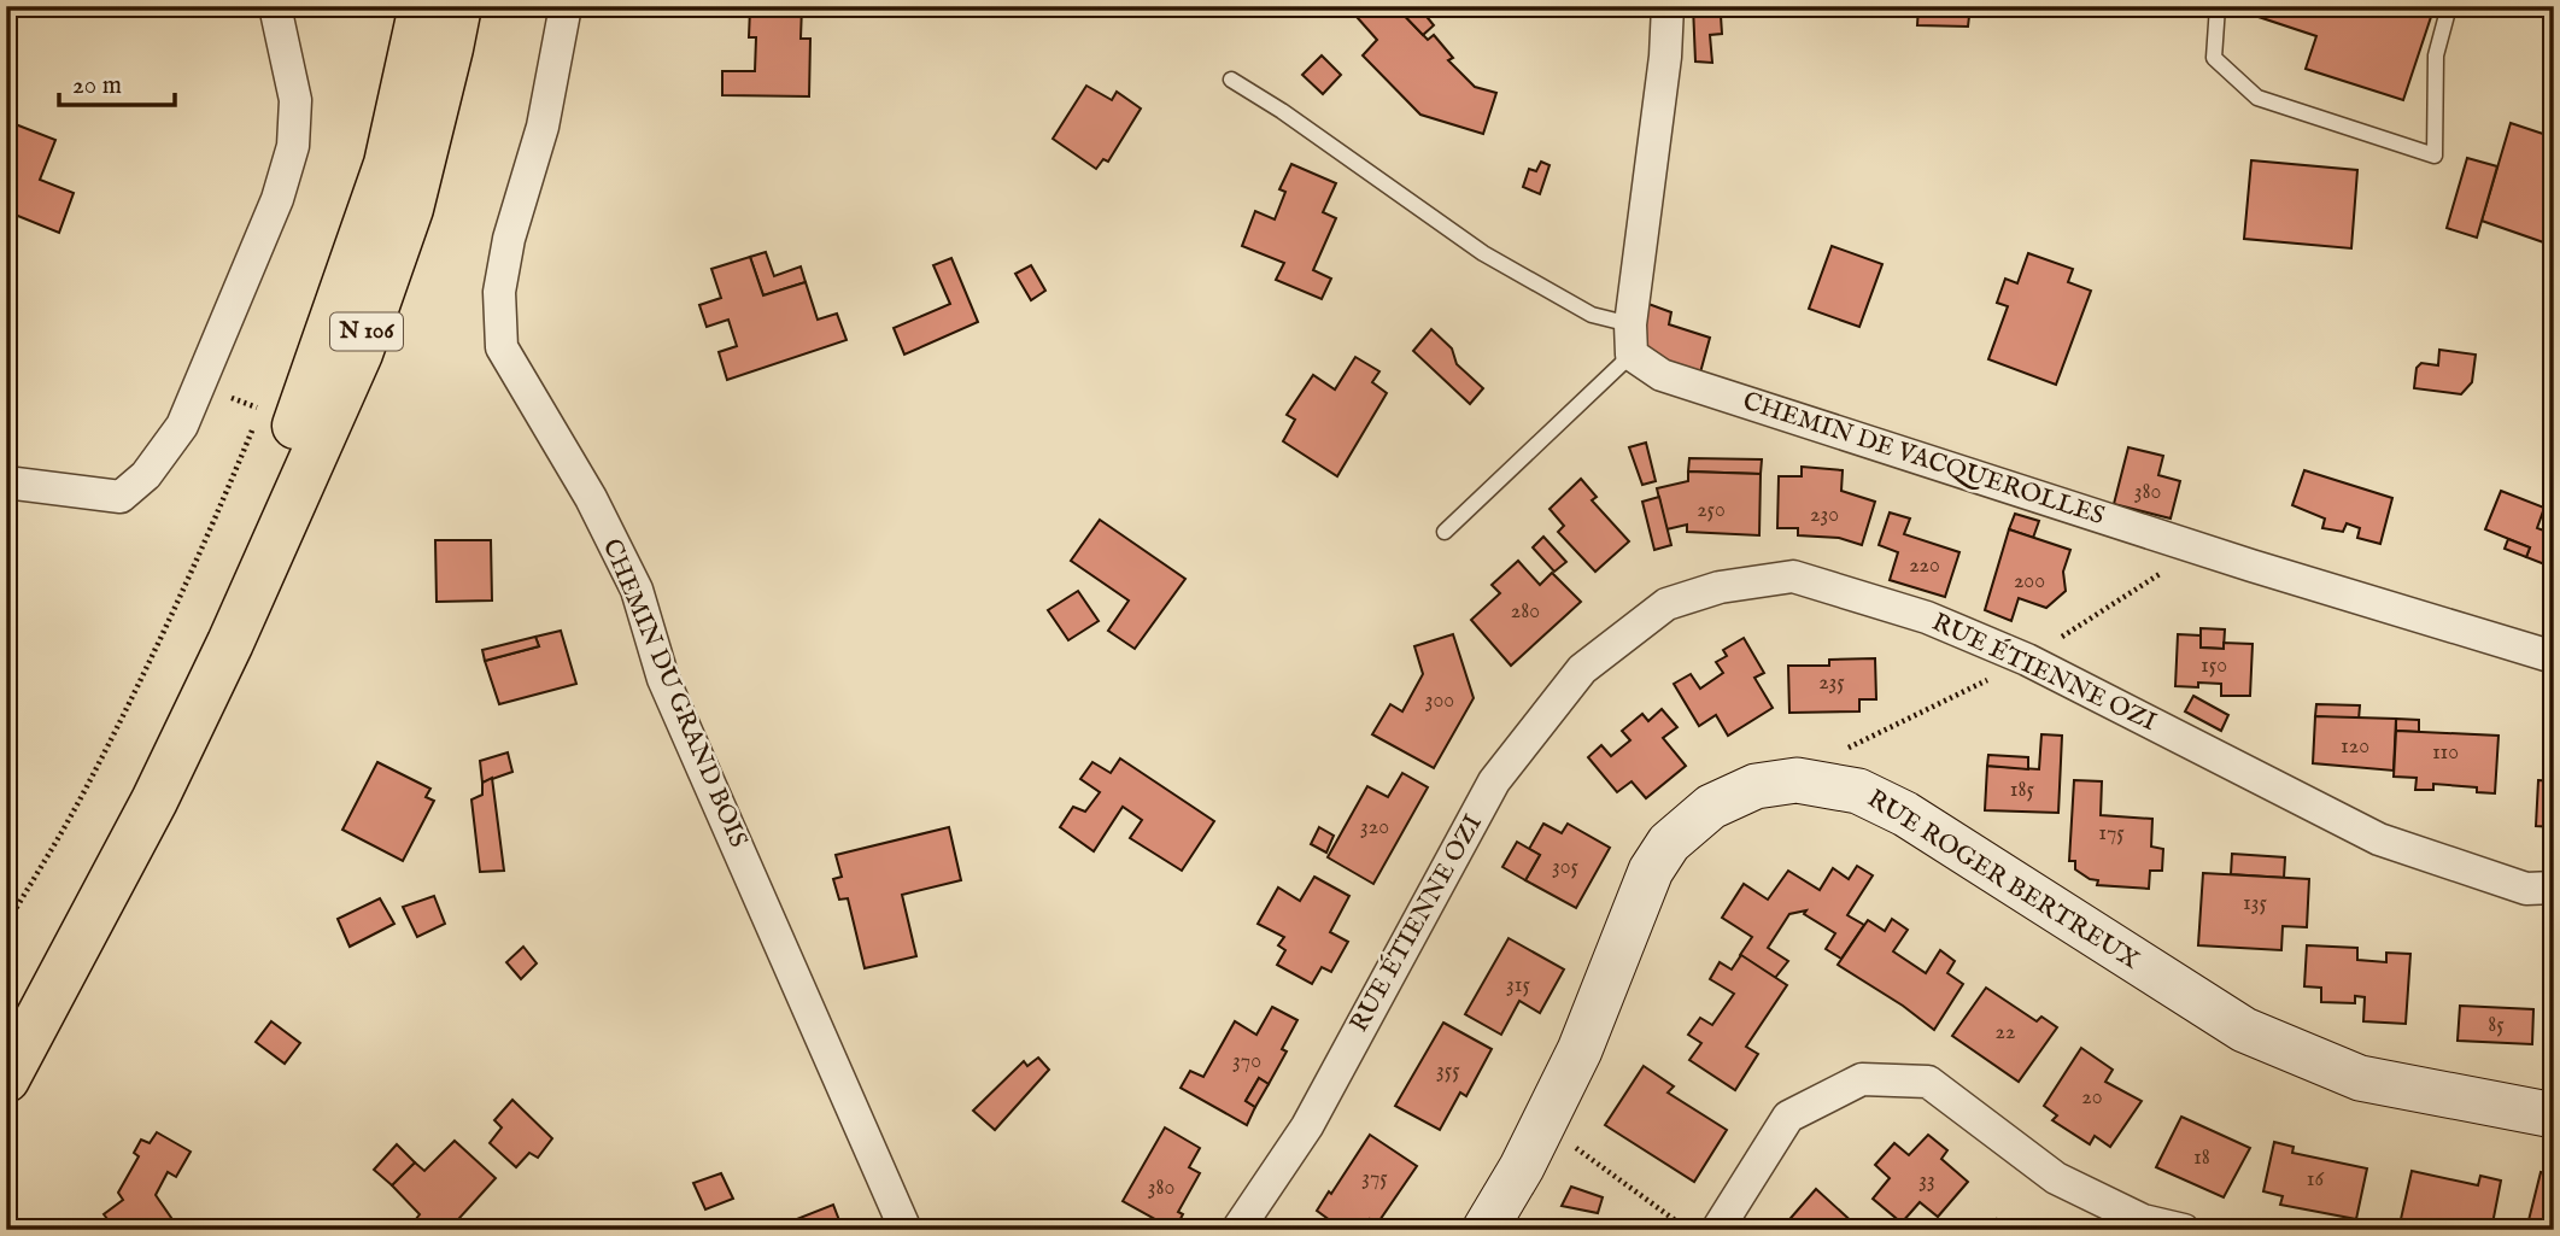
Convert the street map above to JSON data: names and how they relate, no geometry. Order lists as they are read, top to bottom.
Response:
{
  "streets": {
    "main road": ["N 106"],
    "street": [
      "CHEMIN DE VACQUEROLLES",
      "RUE ÉTIENNE OZI",
      "CHEMIN DU GRAND BOIS",
      "RUE ROGER BERTREUX"
    ]
  },
  "house_numbers": [
    "380",
    "250",
    "230",
    "220",
    "200",
    "280",
    "150",
    "235",
    "300",
    "120",
    "110",
    "185",
    "320",
    "175",
    "305",
    "135",
    "315",
    "85",
    "22",
    "370",
    "355",
    "20",
    "18",
    "375",
    "16",
    "33",
    "380"
  ],
  "scale_bar": "20 m"
}
